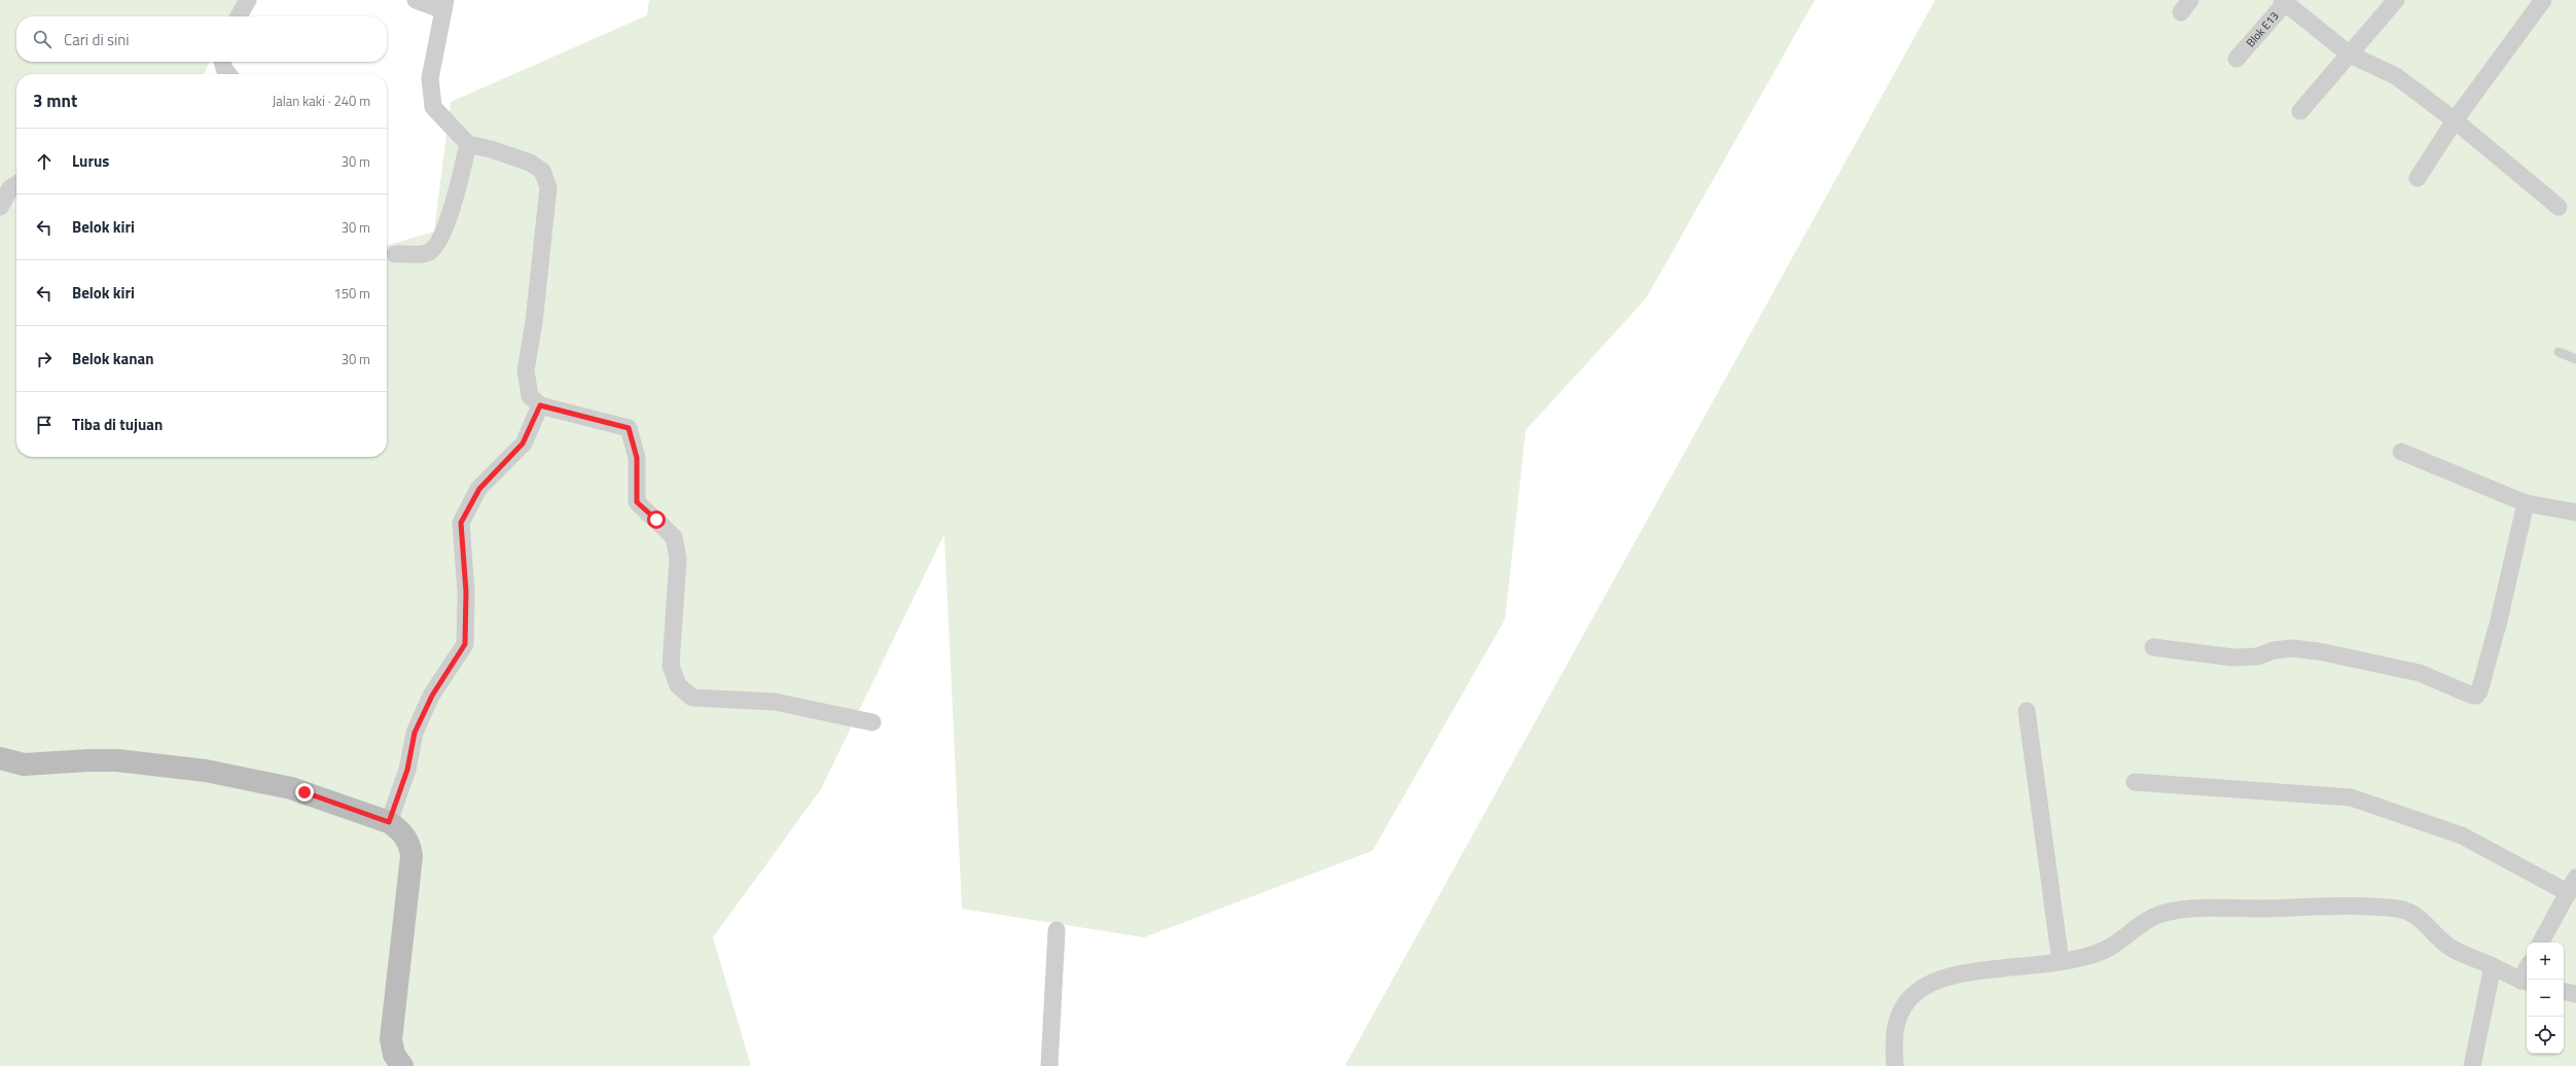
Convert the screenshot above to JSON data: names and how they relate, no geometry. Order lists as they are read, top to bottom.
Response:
{
  "streets": {
    "street": ["Blok E13"]
  },
  "page": {
    "search": "Cari di sini",
    "heading": ["3 mnt", "Jalan kaki · 240 m"],
    "list": [
      ["Lurus", "30 m"],
      ["Belok kiri", "30 m"],
      ["Belok kiri", "150 m"],
      ["Belok kanan", "30 m"],
      "Tiba di tujuan"
    ],
    "map_buttons": ["+", "−"]
  }
}
